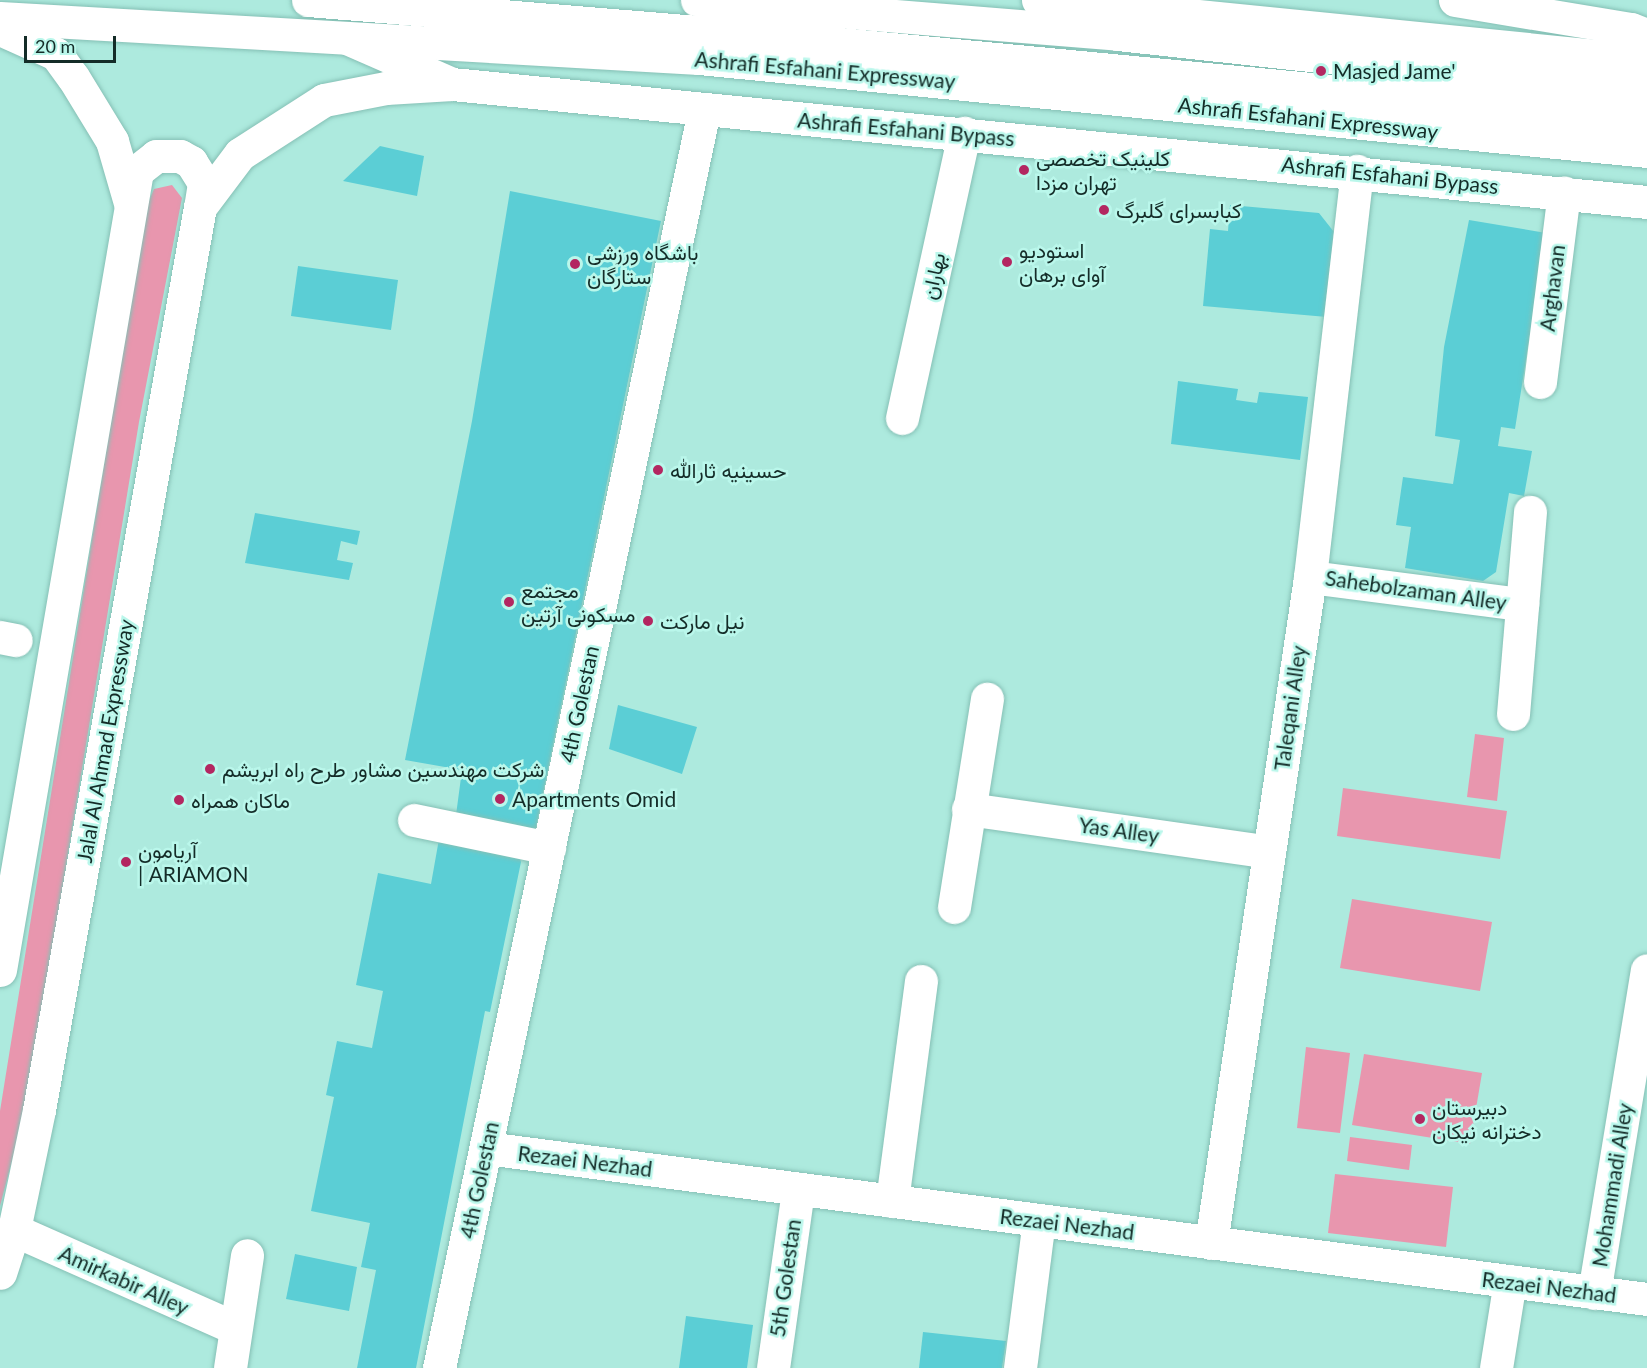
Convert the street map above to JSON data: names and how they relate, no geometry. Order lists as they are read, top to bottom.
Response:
{
  "streets": {
    "main road": [
      "Ashrafi Esfahani Expressway",
      "Ashrafi Esfahani Bypass",
      "بهاران",
      "Arghavan",
      "Sahebolzaman Alley",
      "4th Golestan",
      "Taleqani Alley",
      "Jalal Al Ahmad Expressway",
      "Yas Alley",
      "Rezaei Nezhad",
      "Mohammadi Alley",
      "5th Golestan",
      "Amirkabir Alley"
    ]
  },
  "crossings": [
    ["Ashrafi Esfahani Bypass", "بهاران"],
    ["Ashrafi Esfahani Bypass", "Arghavan"],
    ["Ashrafi Esfahani Bypass", "4th Golestan"],
    ["Ashrafi Esfahani Bypass", "Taleqani Alley"],
    ["Sahebolzaman Alley", "Taleqani Alley"],
    ["4th Golestan", "Rezaei Nezhad"],
    ["Taleqani Alley", "Yas Alley"],
    ["Taleqani Alley", "Rezaei Nezhad"],
    ["Jalal Al Ahmad Expressway", "Amirkabir Alley"],
    ["Rezaei Nezhad", "Mohammadi Alley"],
    ["Rezaei Nezhad", "5th Golestan"]
  ],
  "places": [
    "Masjed Jame'",
    "کلینیک تخصصی تهران مزدا",
    "کبابسرای گلبرگ",
    "استودیو آوای برهان",
    "باشگاه ورزشی ستارگان",
    "حسینیه ثارالله",
    "مجتمع مسکونی آرتین",
    "نیل مارکت",
    "شرکت مهندسین مشاور طرح راه ابریشم",
    "Apartments Omid",
    "ماکان همراه",
    "آریامون | ARIAMON",
    "دبیرستان دخترانه نیکان"
  ],
  "scale_bar": "20 m"
}
